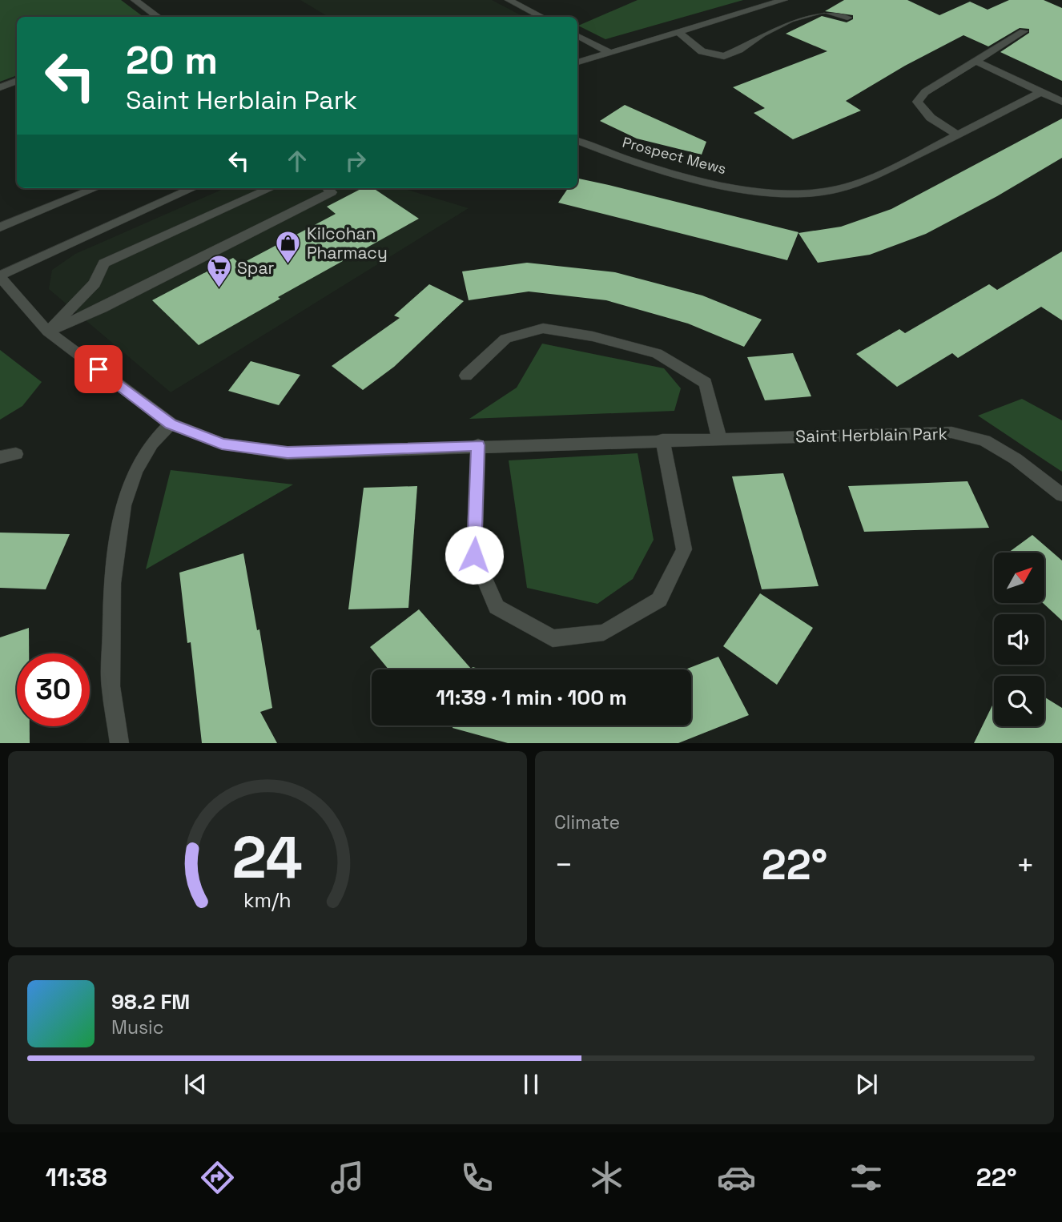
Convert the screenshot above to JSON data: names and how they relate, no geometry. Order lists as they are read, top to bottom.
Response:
{
  "streets": {
    "street": ["Prospect Mews", "Saint Herblain Park"]
  },
  "places": {
    "shop": ["Kilcohan Pharmacy"],
    "supermarket": ["Spar"]
  },
  "north": "top right",
  "page": {
    "turn": ["20 m", "Saint Herblain Park"],
    "limit": "30",
    "trip": "11:39 · 1 min · 100 m",
    "tile": "Climate",
    "heat": ["−", "22°", "+"],
    "song": ["98.2 FM", "Music"],
    "tabs": ["11:38", "22°"],
    "gauge": ["24", "km/h"]
  }
}
